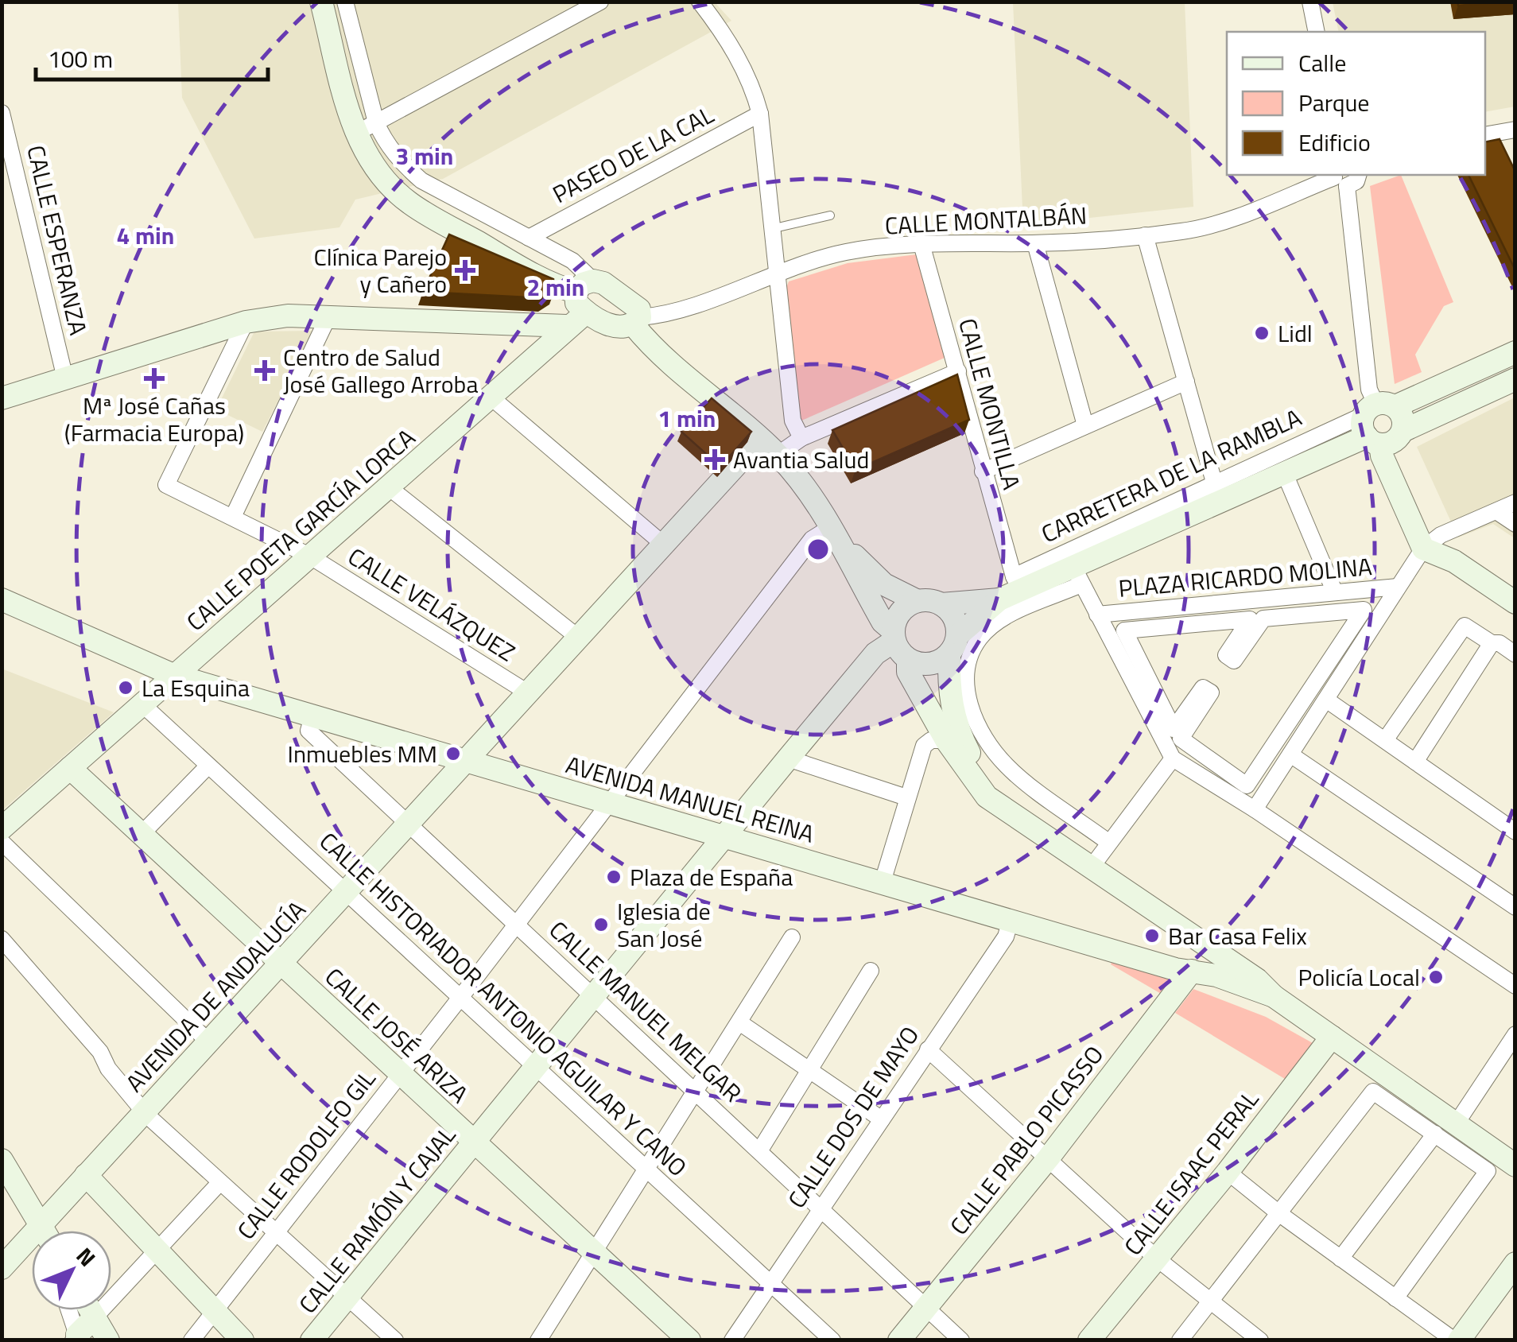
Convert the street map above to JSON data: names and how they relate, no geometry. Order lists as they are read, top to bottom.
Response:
{
  "streets": {
    "street": [
      "PASEO DE LA CAL",
      "CALLE MONTALBÁN",
      "CALLE ESPERANZA",
      "CALLE MONTILLA",
      "CARRETERA DE LA RAMBLA",
      "CALLE POETA GARCÍA LORCA",
      "PLAZA RICARDO MOLINA",
      "CALLE VELÁZQUEZ",
      "AVENIDA MANUEL REINA",
      "AVENIDA DE ANDALUCÍA",
      "CALLE HISTORIADOR ANTONIO AGUILAR Y CANO",
      "CALLE MANUEL MELGAR",
      "CALLE JOSÉ ARIZA",
      "CALLE DOS DE MAYO",
      "CALLE PABLO PICASSO",
      "CALLE RODOLFO GIL",
      "CALLE ISAAC PERAL",
      "CALLE RAMÓN Y CAJAL"
    ]
  },
  "crossings": [
    ["CALLE MONTALBÁN", "CALLE MONTILLA"],
    ["CALLE MONTILLA", "CARRETERA DE LA RAMBLA"],
    ["CARRETERA DE LA RAMBLA", "PLAZA RICARDO MOLINA"],
    ["CARRETERA DE LA RAMBLA", "CALLE RAMÓN Y CAJAL"],
    ["CALLE POETA GARCÍA LORCA", "CALLE VELÁZQUEZ"],
    ["CALLE POETA GARCÍA LORCA", "AVENIDA MANUEL REINA"],
    ["CALLE POETA GARCÍA LORCA", "CALLE HISTORIADOR ANTONIO AGUILAR Y CANO"],
    ["CALLE POETA GARCÍA LORCA", "CALLE JOSÉ ARIZA"],
    ["CALLE VELÁZQUEZ", "AVENIDA DE ANDALUCÍA"],
    ["AVENIDA MANUEL REINA", "AVENIDA DE ANDALUCÍA"],
    ["AVENIDA MANUEL REINA", "CALLE MANUEL MELGAR"],
    ["AVENIDA MANUEL REINA", "CALLE DOS DE MAYO"],
    ["AVENIDA MANUEL REINA", "CALLE PABLO PICASSO"],
    ["AVENIDA MANUEL REINA", "CALLE RAMÓN Y CAJAL"],
    ["AVENIDA DE ANDALUCÍA", "CALLE HISTORIADOR ANTONIO AGUILAR Y CANO"],
    ["AVENIDA DE ANDALUCÍA", "CALLE MANUEL MELGAR"],
    ["AVENIDA DE ANDALUCÍA", "CALLE JOSÉ ARIZA"],
    ["CALLE HISTORIADOR ANTONIO AGUILAR Y CANO", "CALLE DOS DE MAYO"],
    ["CALLE HISTORIADOR ANTONIO AGUILAR Y CANO", "CALLE RODOLFO GIL"],
    ["CALLE HISTORIADOR ANTONIO AGUILAR Y CANO", "CALLE RAMÓN Y CAJAL"],
    ["CALLE MANUEL MELGAR", "CALLE DOS DE MAYO"],
    ["CALLE MANUEL MELGAR", "CALLE PABLO PICASSO"],
    ["CALLE MANUEL MELGAR", "CALLE RODOLFO GIL"],
    ["CALLE MANUEL MELGAR", "CALLE RAMÓN Y CAJAL"],
    ["CALLE JOSÉ ARIZA", "CALLE RODOLFO GIL"],
    ["CALLE JOSÉ ARIZA", "CALLE RAMÓN Y CAJAL"]
  ],
  "places": {
    "health": [
      "Clínica Parejo y Cañero",
      "Centro de Salud José Gallego Arroba",
      "Mª José Cañas (Farmacia Europa)",
      "Avantia Salud"
    ],
    "other": [
      "Lidl",
      "La Esquina",
      "Inmuebles MM",
      "Plaza de España",
      "Iglesia de San José",
      "Bar Casa Felix",
      "Policía Local"
    ]
  },
  "legend": ["Calle", "Parque", "Edificio"],
  "scale_bar": "100 m",
  "north": "top right",
  "rings": [
    "3 min",
    "4 min",
    "2 min",
    "1 min"
  ]
}
